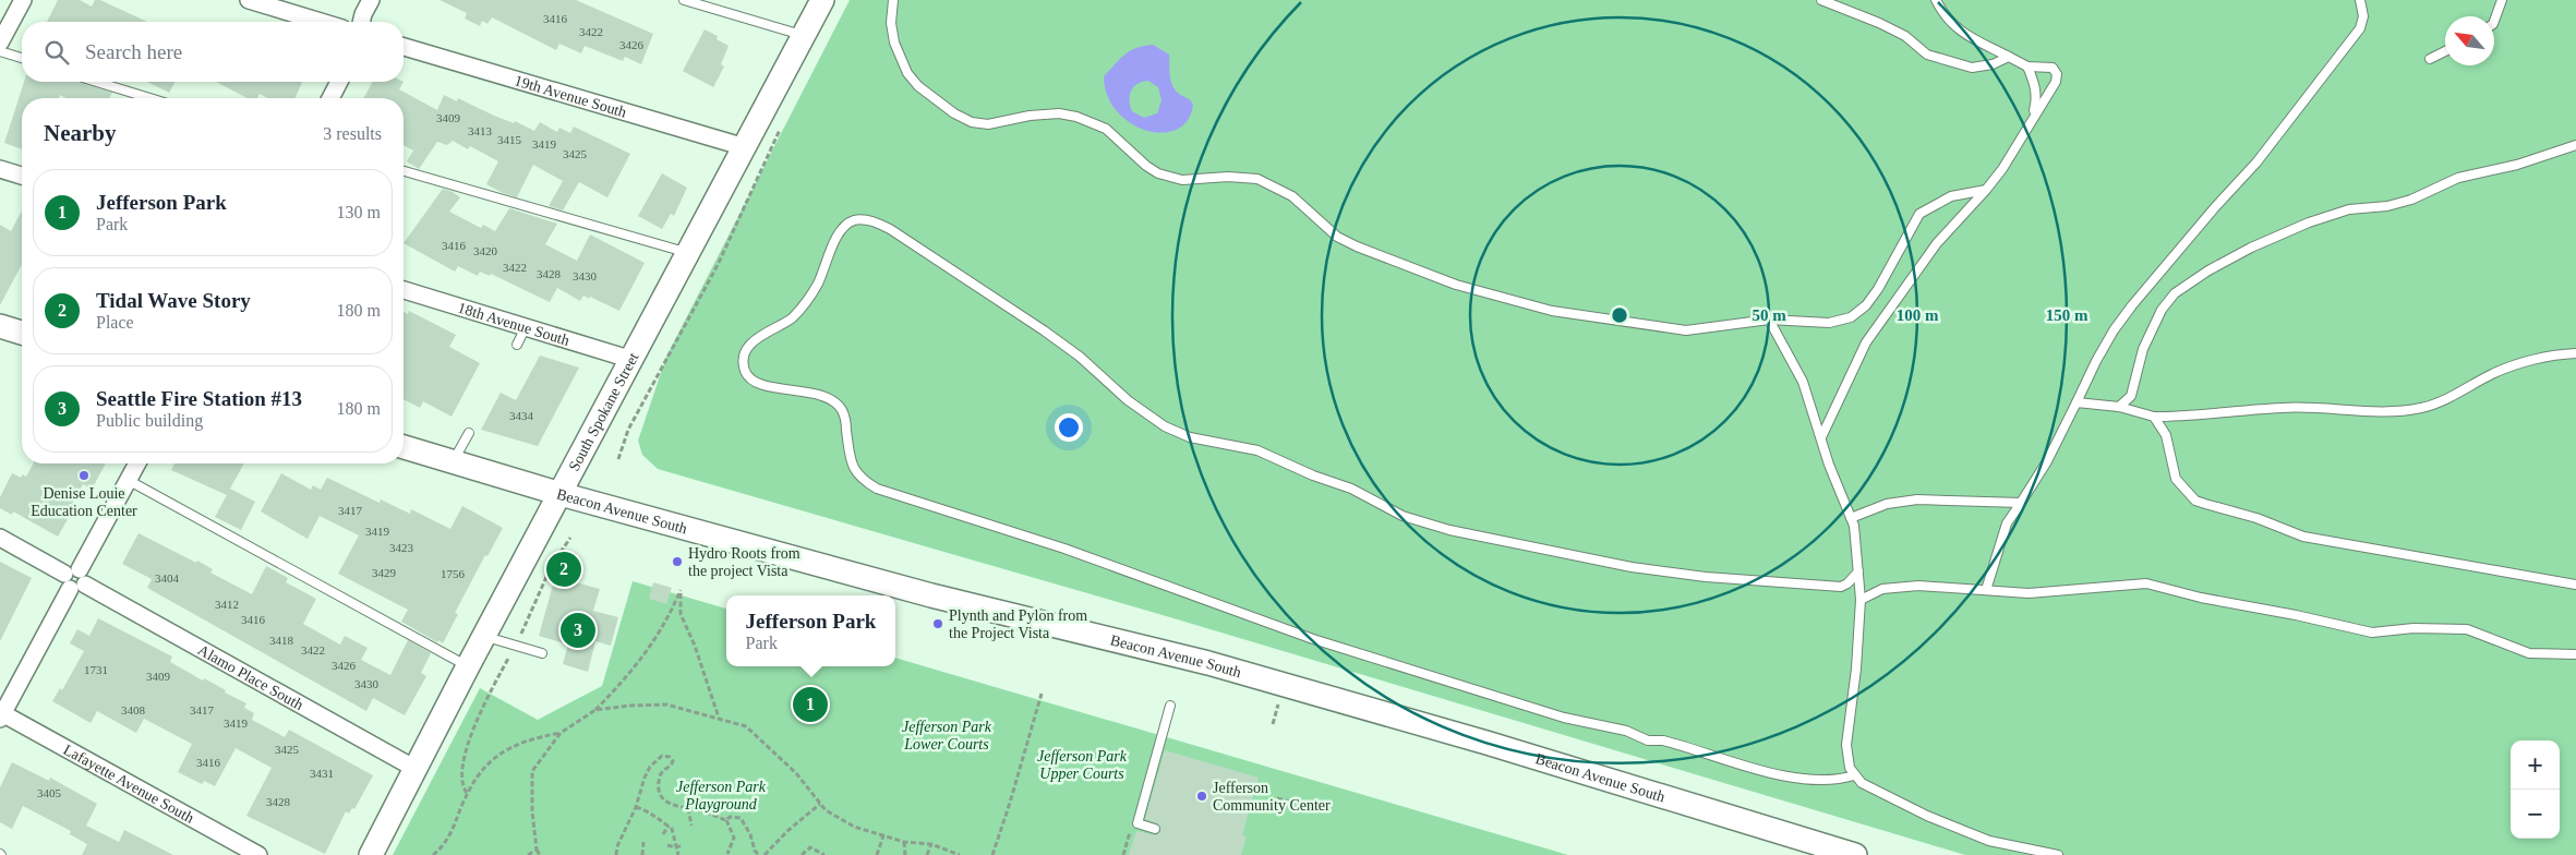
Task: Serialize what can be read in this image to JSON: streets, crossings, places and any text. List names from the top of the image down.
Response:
{
  "streets": {
    "main road": ["South Spokane Street", "Beacon Avenue South"],
    "street": [
      "19th Avenue South",
      "18th Avenue South",
      "Alamo Place South",
      "Lafayette Avenue South"
    ]
  },
  "crossings": [
    ["19th Avenue South", "South Spokane Street"],
    ["18th Avenue South", "South Spokane Street"],
    ["South Spokane Street", "Beacon Avenue South"],
    ["South Spokane Street", "Alamo Place South"]
  ],
  "parks": ["Jefferson Park Lower Courts", "Jefferson Park Upper Courts", "Jefferson Park Playground"],
  "places": [
    "Denise Louie Education Center",
    "Hydro Roots from the project Vista",
    "Plynth and Pylon from the Project Vista",
    "Jefferson Community Center"
  ],
  "house_numbers": [
    "3416",
    "3422",
    "3426",
    "3409",
    "3413",
    "3415",
    "3419",
    "3425",
    "3416",
    "3420",
    "3422",
    "3428",
    "3430",
    "3434",
    "3417",
    "3419",
    "3423",
    "3429",
    "1756",
    "3404",
    "3412",
    "3416",
    "3418",
    "3422",
    "3426",
    "1731",
    "3409",
    "3430",
    "3408",
    "3417",
    "3419",
    "3425",
    "3416",
    "3431",
    "3405",
    "3428"
  ],
  "north": "top left",
  "page": {
    "search": "Search here",
    "heading": ["Nearby", "3 results"],
    "list": [
      {
        "mark": "1",
        "name": "Jefferson Park",
        "note": "Park",
        "value": "130 m"
      },
      {
        "mark": "2",
        "name": "Tidal Wave Story",
        "note": "Place",
        "value": "180 m"
      },
      {
        "mark": "3",
        "name": "Seattle Fire Station #13",
        "note": "Public building",
        "value": "180 m"
      }
    ],
    "pins": ["2", "3", "1"],
    "popup": ["Jefferson Park", "Park"],
    "map_buttons": ["+", "−"]
  },
  "rings": ["50 m", "100 m", "150 m"]
}
